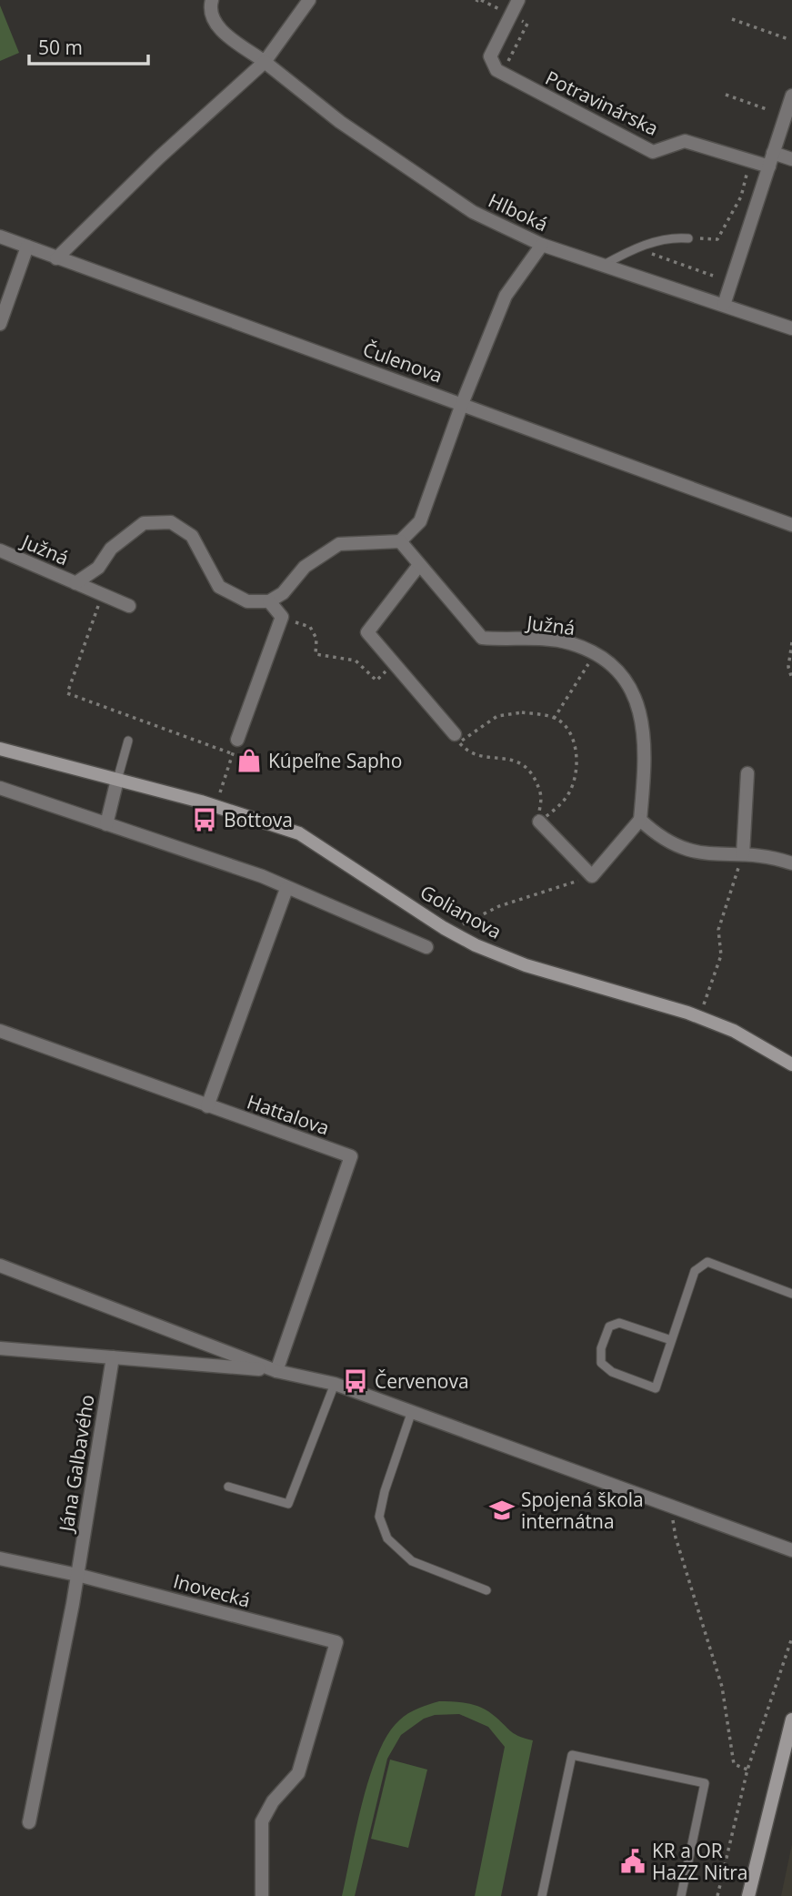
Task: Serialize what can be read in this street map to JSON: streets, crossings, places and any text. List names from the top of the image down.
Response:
{
  "streets": {
    "street": [
      "Potravinárska",
      "Hlboká",
      "Čulenova",
      "Južná",
      "Golianova",
      "Hattalova",
      "Jána Galbavého",
      "Inovecká"
    ]
  },
  "crossings": [
    ["Jána Galbavého", "Inovecká"]
  ],
  "places": {
    "shop": ["Kúpeľne Sapho"],
    "bus stop": ["Bottova", "Červenova"],
    "school or university": ["Spojená škola internátna"],
    "public building": ["KR a OR HaZZ Nitra"]
  },
  "scale_bar": "50 m"
}
